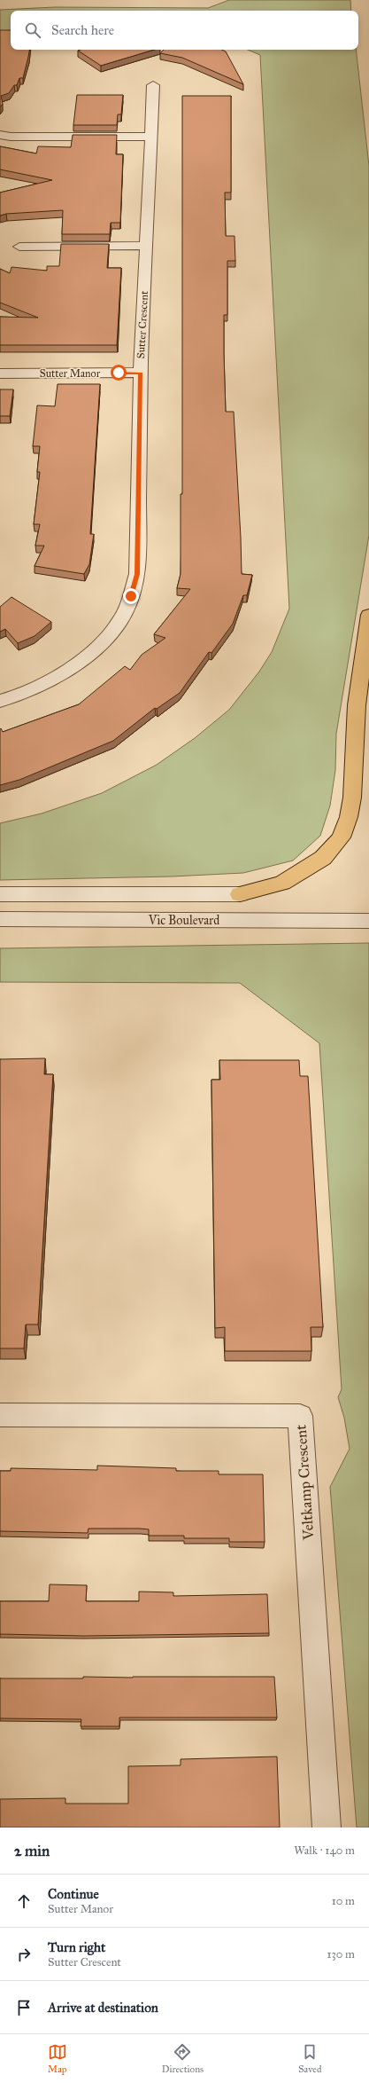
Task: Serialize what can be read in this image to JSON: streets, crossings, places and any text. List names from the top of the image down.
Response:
{
  "streets": {
    "street": [
      "Sutter Crescent",
      "Sutter Manor",
      "Vic Boulevard",
      "Veltkamp Crescent"
    ]
  },
  "crossings": [
    ["Sutter Crescent", "Sutter Manor"]
  ],
  "page": {
    "search": "Search here",
    "heading": ["2 min", "Walk · 140 m"],
    "list": [
      ["Continue", "Sutter Manor", "10 m"],
      ["Turn right", "Sutter Crescent", "130 m"],
      "Arrive at destination"
    ],
    "nav": ["Map", "Directions", "Saved"]
  }
}
